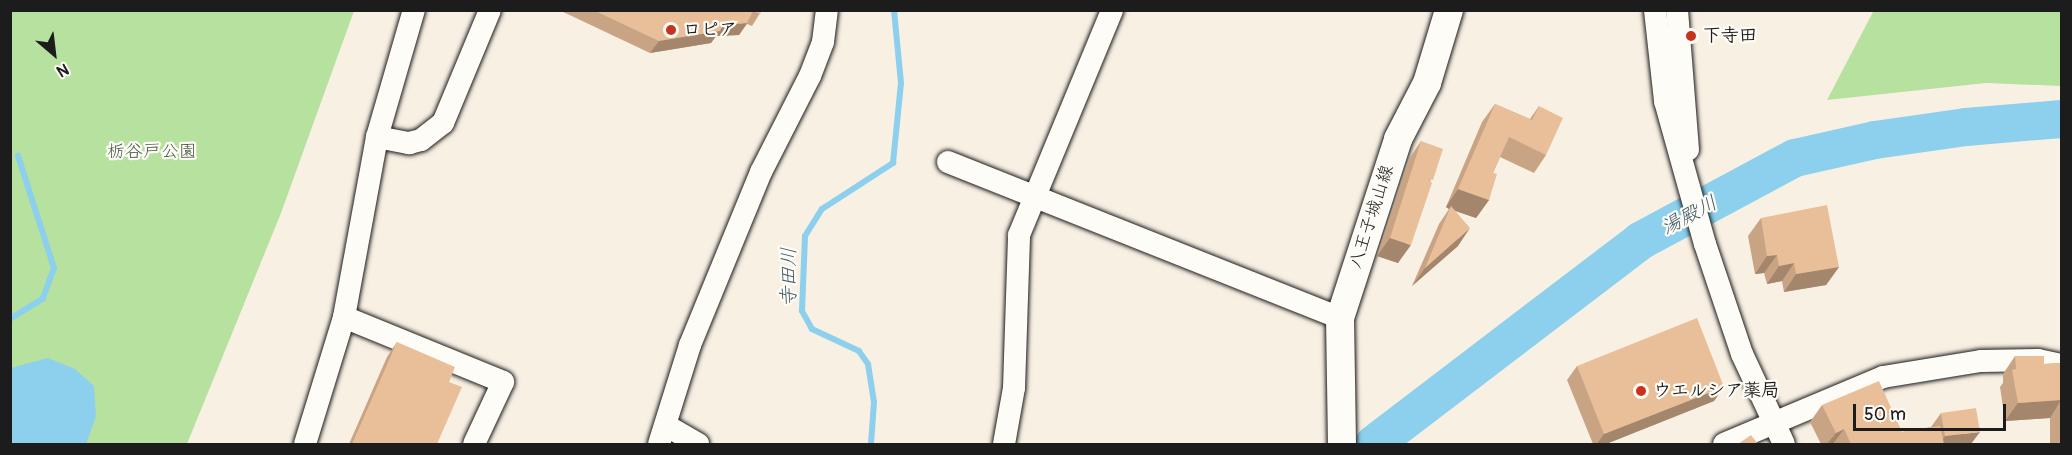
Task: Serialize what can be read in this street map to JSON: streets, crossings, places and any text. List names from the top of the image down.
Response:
{
  "streets": {
    "main road": ["八王子城山線"]
  },
  "water": ["湯殿川", "寺田川"],
  "parks": ["栃谷戸公園"],
  "places": ["ロピア", "下寺田", "ウエルシア薬局"],
  "scale_bar": "50 m",
  "north": "bottom right"
}
